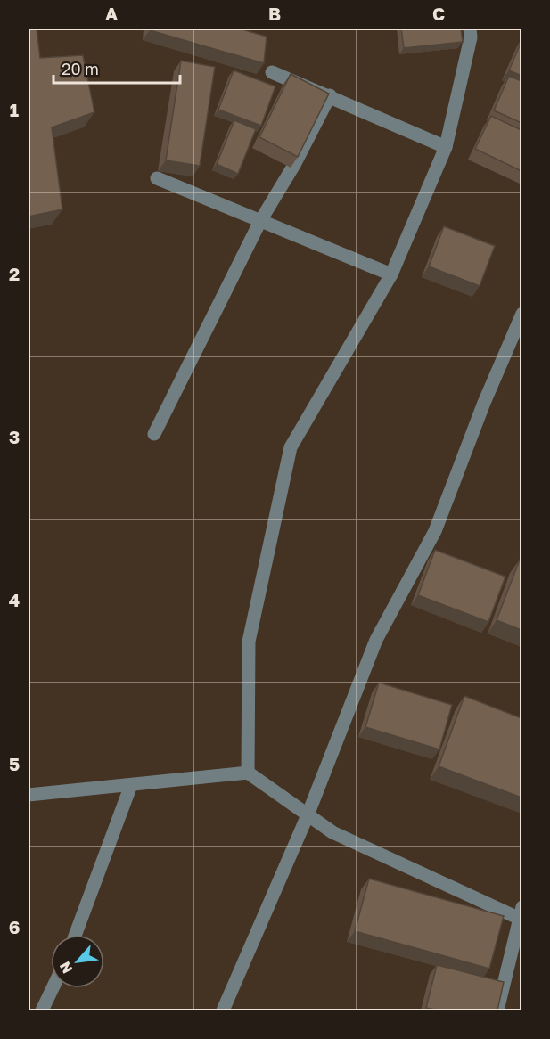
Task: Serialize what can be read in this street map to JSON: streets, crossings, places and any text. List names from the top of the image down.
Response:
{
  "scale_bar": "20 m",
  "north": "bottom left",
  "grid": {
    "columns": ["A", "B", "C"],
    "rows": [
      "1",
      "2",
      "3",
      "4",
      "5",
      "6"
    ]
  }
}
